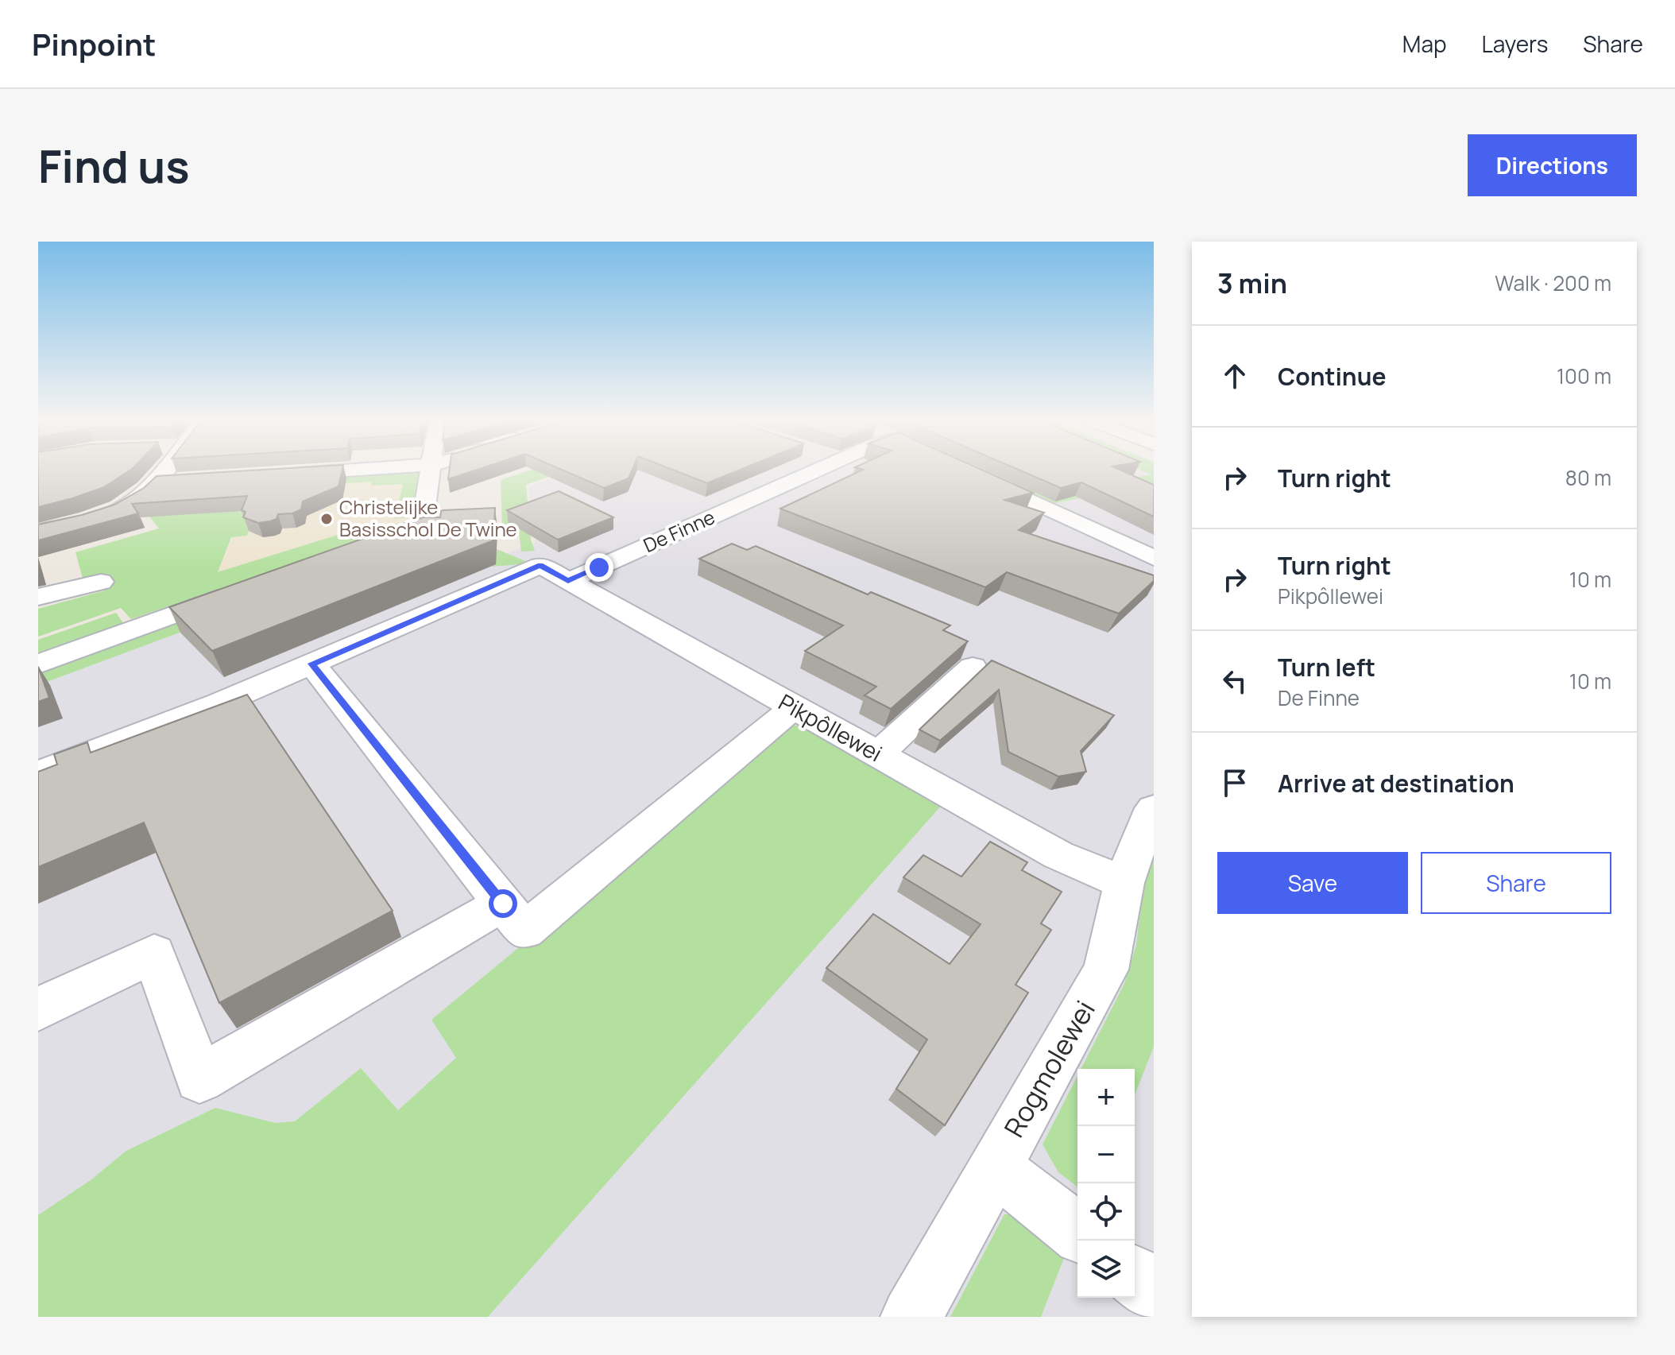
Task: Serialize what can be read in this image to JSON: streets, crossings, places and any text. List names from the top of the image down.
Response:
{
  "streets": {
    "street": ["De Finne", "Pikpôllewei", "Rogmolewei"]
  },
  "crossings": [
    ["De Finne", "Pikpôllewei"],
    ["Pikpôllewei", "Rogmolewei"]
  ],
  "places": ["Christelijke Basisschol De Twine"],
  "page": {
    "header": "Pinpoint",
    "nav": ["Map", "Layers", "Share"],
    "buttons": [
      "Directions",
      ["Save", "Share"]
    ],
    "title": "Find us",
    "heading": ["3 min", "Walk · 200 m"],
    "list": [
      ["Continue", "100 m"],
      ["Turn right", "80 m"],
      ["Turn right", "Pikpôllewei", "10 m"],
      ["Turn left", "De Finne", "10 m"],
      "Arrive at destination"
    ],
    "map_buttons": ["+", "−"]
  }
}
